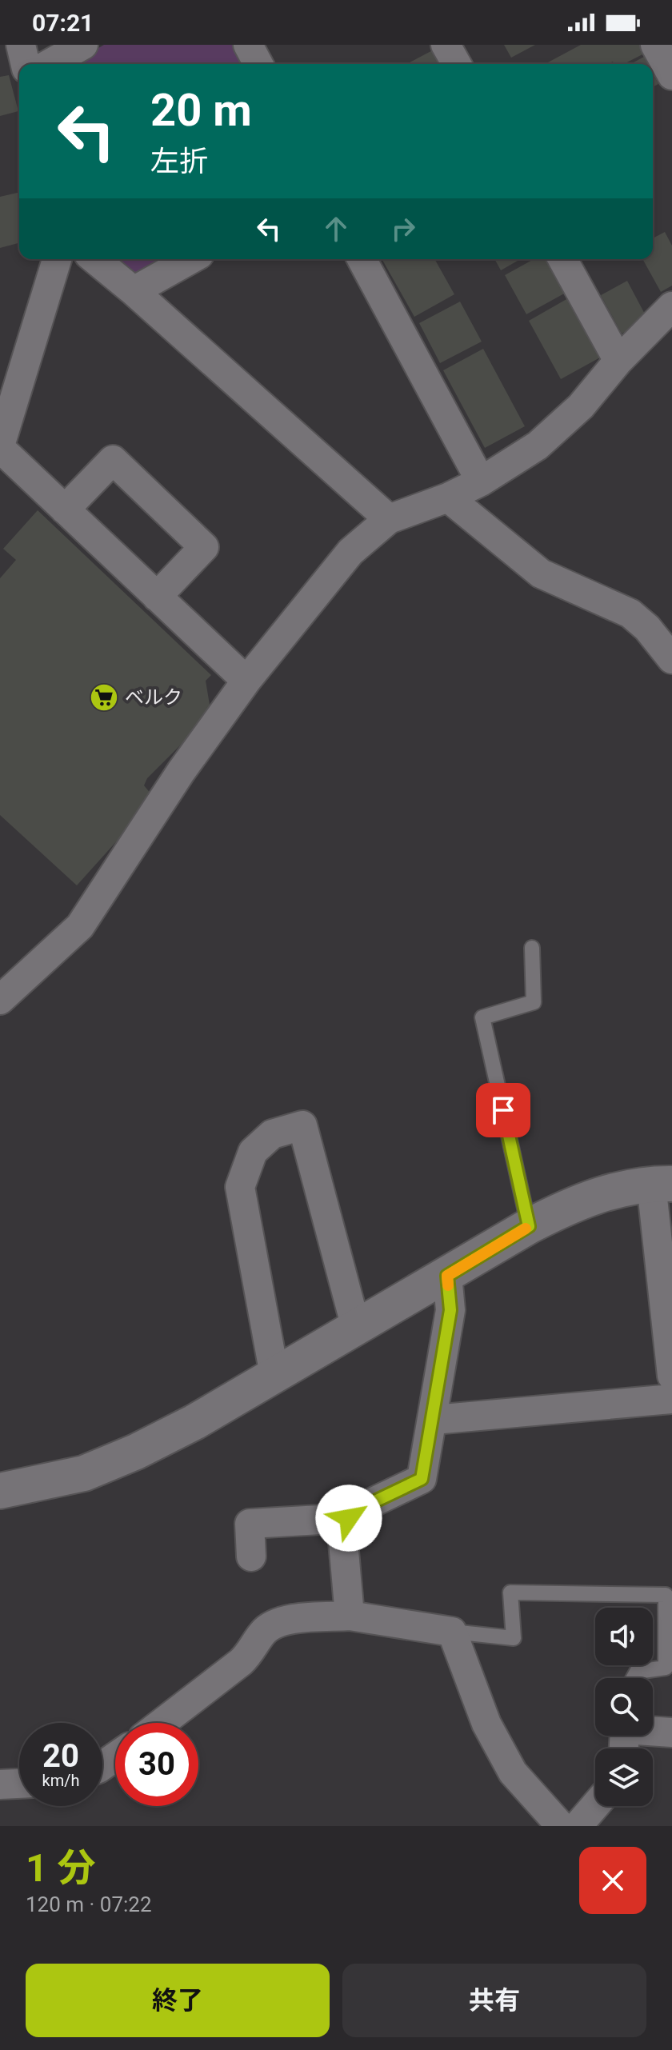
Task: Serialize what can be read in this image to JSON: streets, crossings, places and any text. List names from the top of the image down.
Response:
{
  "places": {
    "supermarket": ["ベルク"]
  },
  "page": {
    "status": "07:21",
    "turn": ["20 m", "左折"],
    "speed": "20 km/h",
    "limit": "30",
    "heading": ["1 分", "120 m · 07:22"],
    "buttons": ["終了", "共有"]
  }
}
